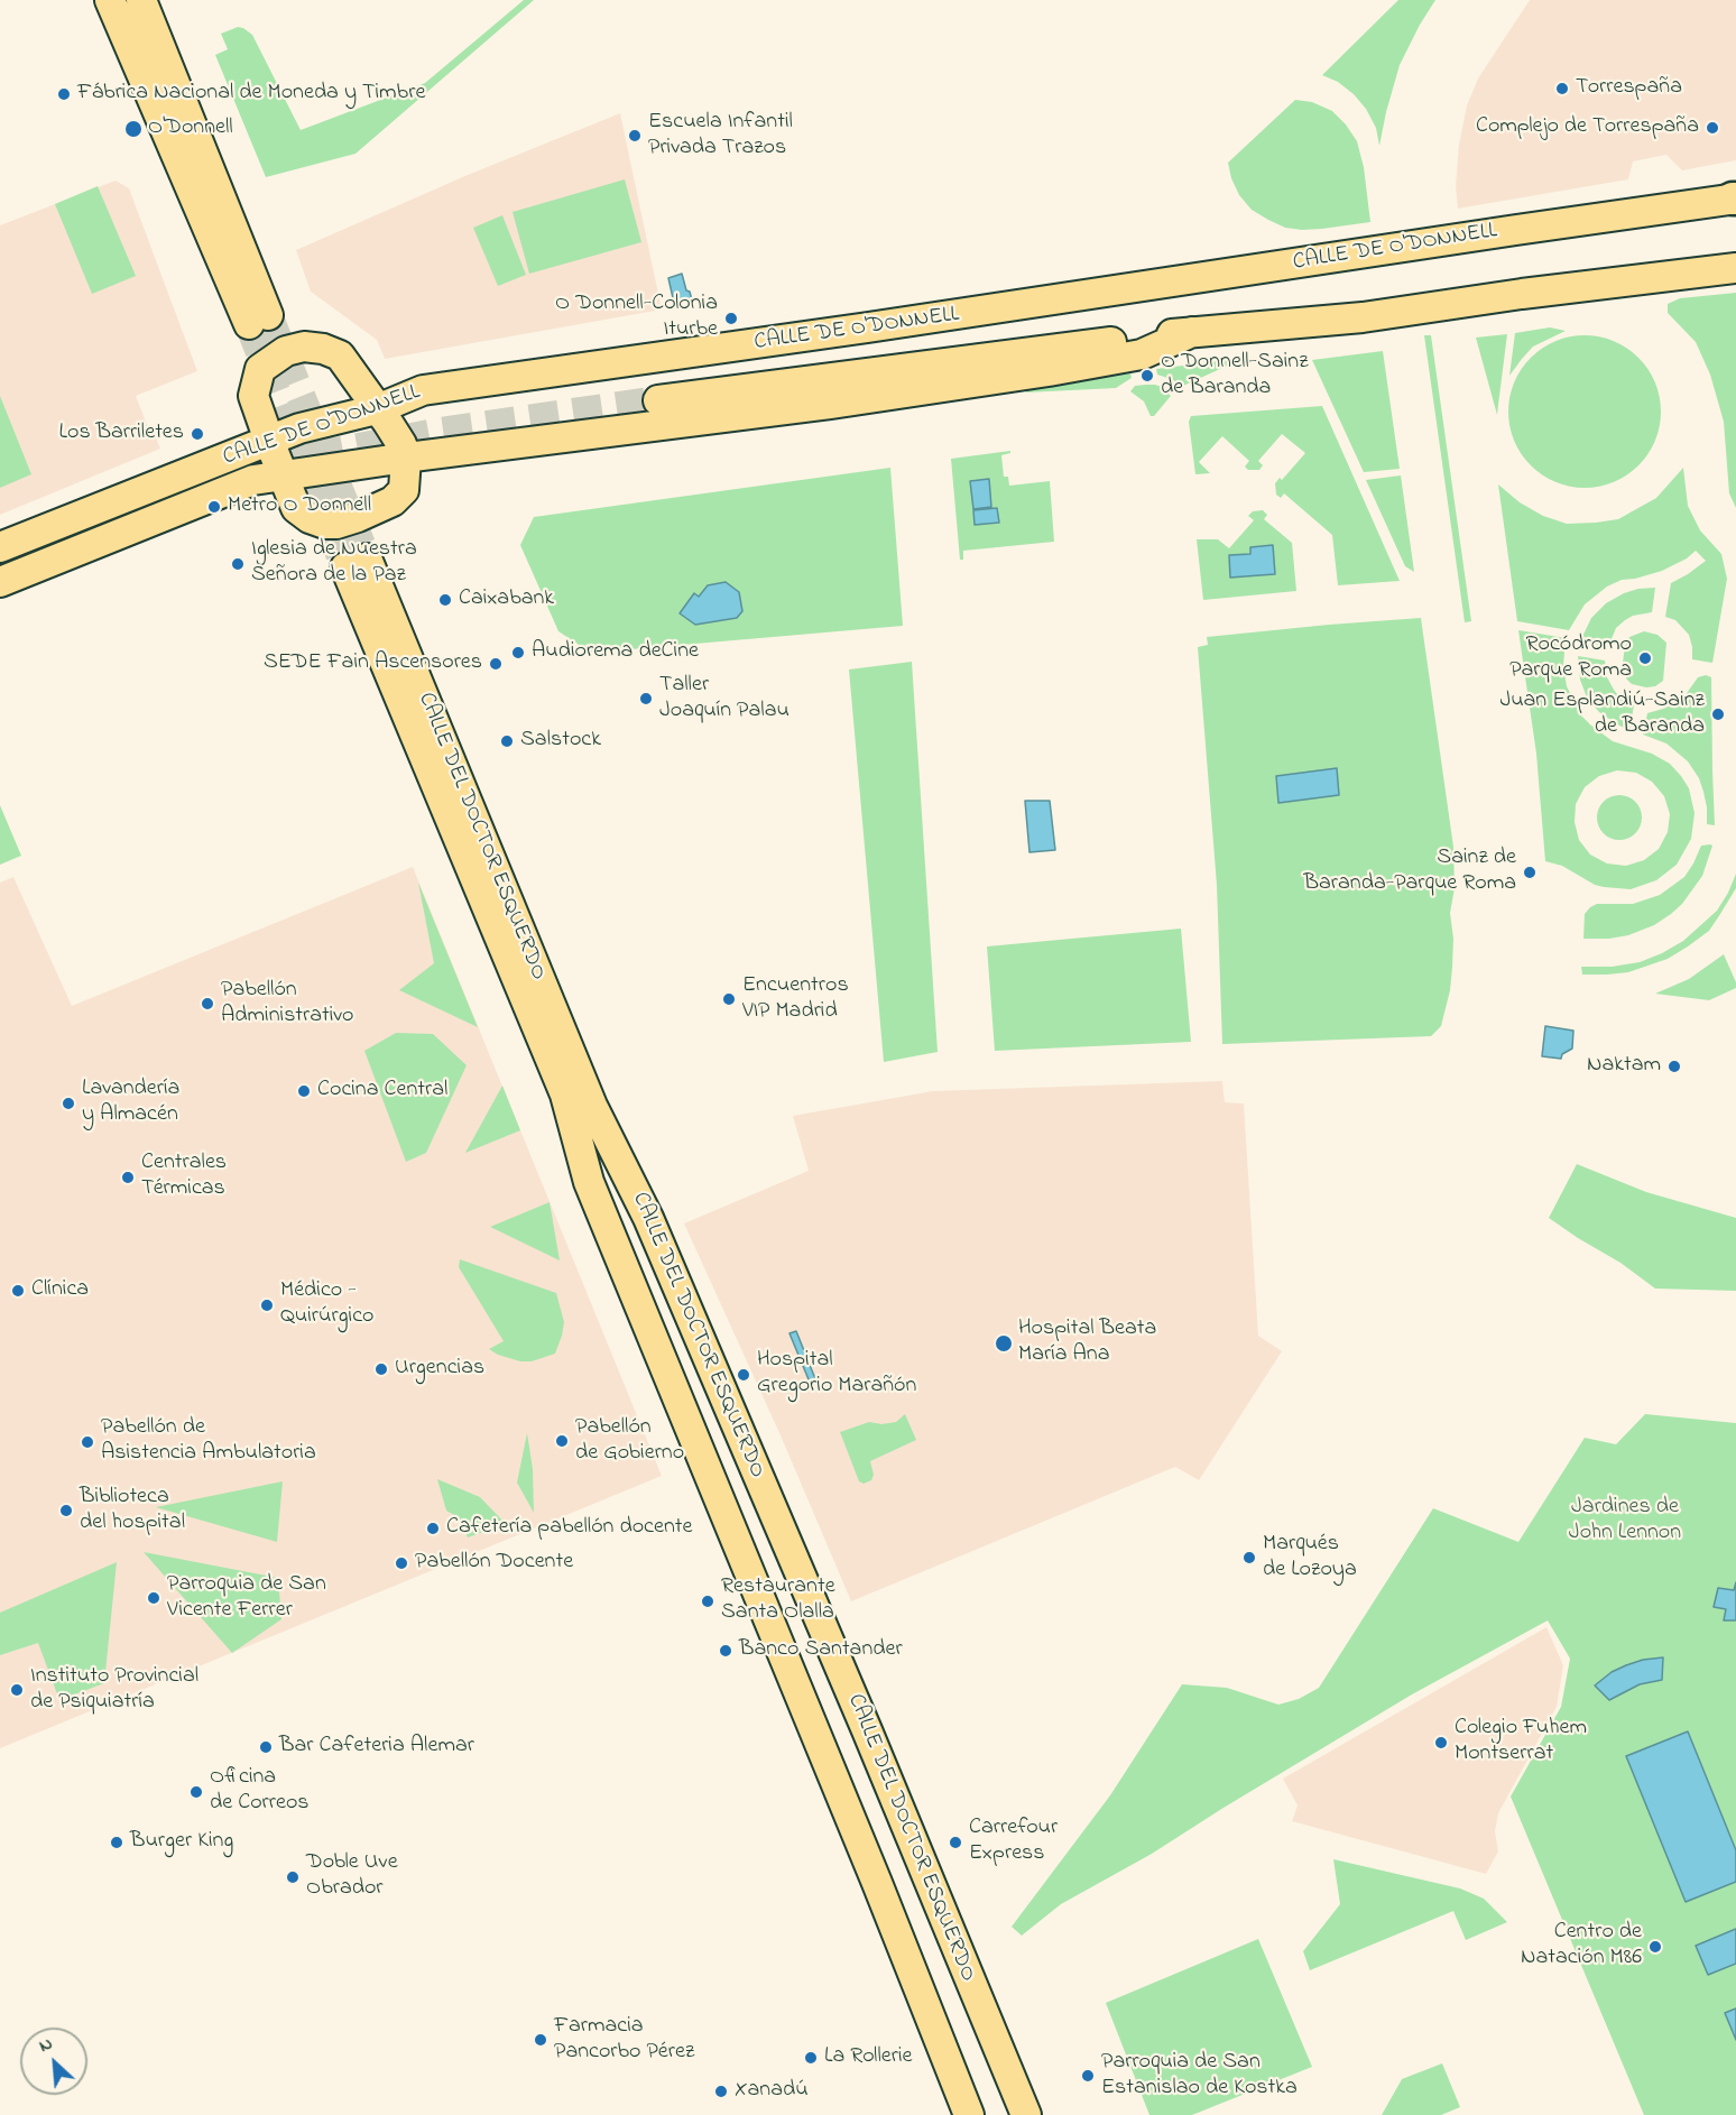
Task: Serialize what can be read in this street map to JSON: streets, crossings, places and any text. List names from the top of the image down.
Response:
{
  "streets": {
    "main road": ["CALLE DE O'DONNELL", "CALLE DEL DOCTOR ESQUERDO"]
  },
  "parks": ["Jardines de John Lennon"],
  "places": [
    "Torrespaña",
    "Fábrica Nacional de Moneda y Timbre",
    "Complejo de Torrespaña",
    "O'Donnell",
    "Escuela Infantil Privada Trazos",
    "O Donnell-Colonia Iturbe",
    "O Donnell-Sainz de Baranda",
    "Los Barriletes",
    "Metro O Donnell",
    "Iglesia de Nuestra Señora de la Paz",
    "Caixabank",
    "Audiorema deCine",
    "Rocódromo Parque Roma",
    "SEDE Fain Ascensores",
    "Taller Joaquín Palau",
    "Juan Esplandiú-Sainz de Baranda",
    "Salstock",
    "Sainz de Baranda-Parque Roma",
    "Encuentros VIP Madrid",
    "Pabellón Administrativo",
    "Naktam",
    "Cocina Central",
    "Lavandería y Almacén",
    "Centrales Térmicas",
    "Clínica",
    "Médico - Quirúrgico",
    "Hospital Beata María Ana",
    "Urgencias",
    "Hospital Gregorio Marañón",
    "Pabellón de Gobierno",
    "Pabellón de Asistencia Ambulatoria",
    "Biblioteca del hospital",
    "Cafetería pabellón docente",
    "Marqués de Lozoya",
    "Pabellón Docente",
    "Parroquia de San Vicente Ferrer",
    "Restaurante Santa Olalla",
    "Banco Santander",
    "Instituto Provincial de Psiquiatría",
    "Colegio Fuhem Montserrat",
    "Bar Cafeteria Alemar",
    "Oficina de Correos",
    "Burger King",
    "Carrefour Express",
    "Doble Uve Obrador",
    "Centro de Natación M86",
    "Farmacia Pancorbo Pérez",
    "La Rollerie",
    "Parroquia de San Estanislao de Kostka",
    "Xanadú"
  ],
  "north": "top left"
}
